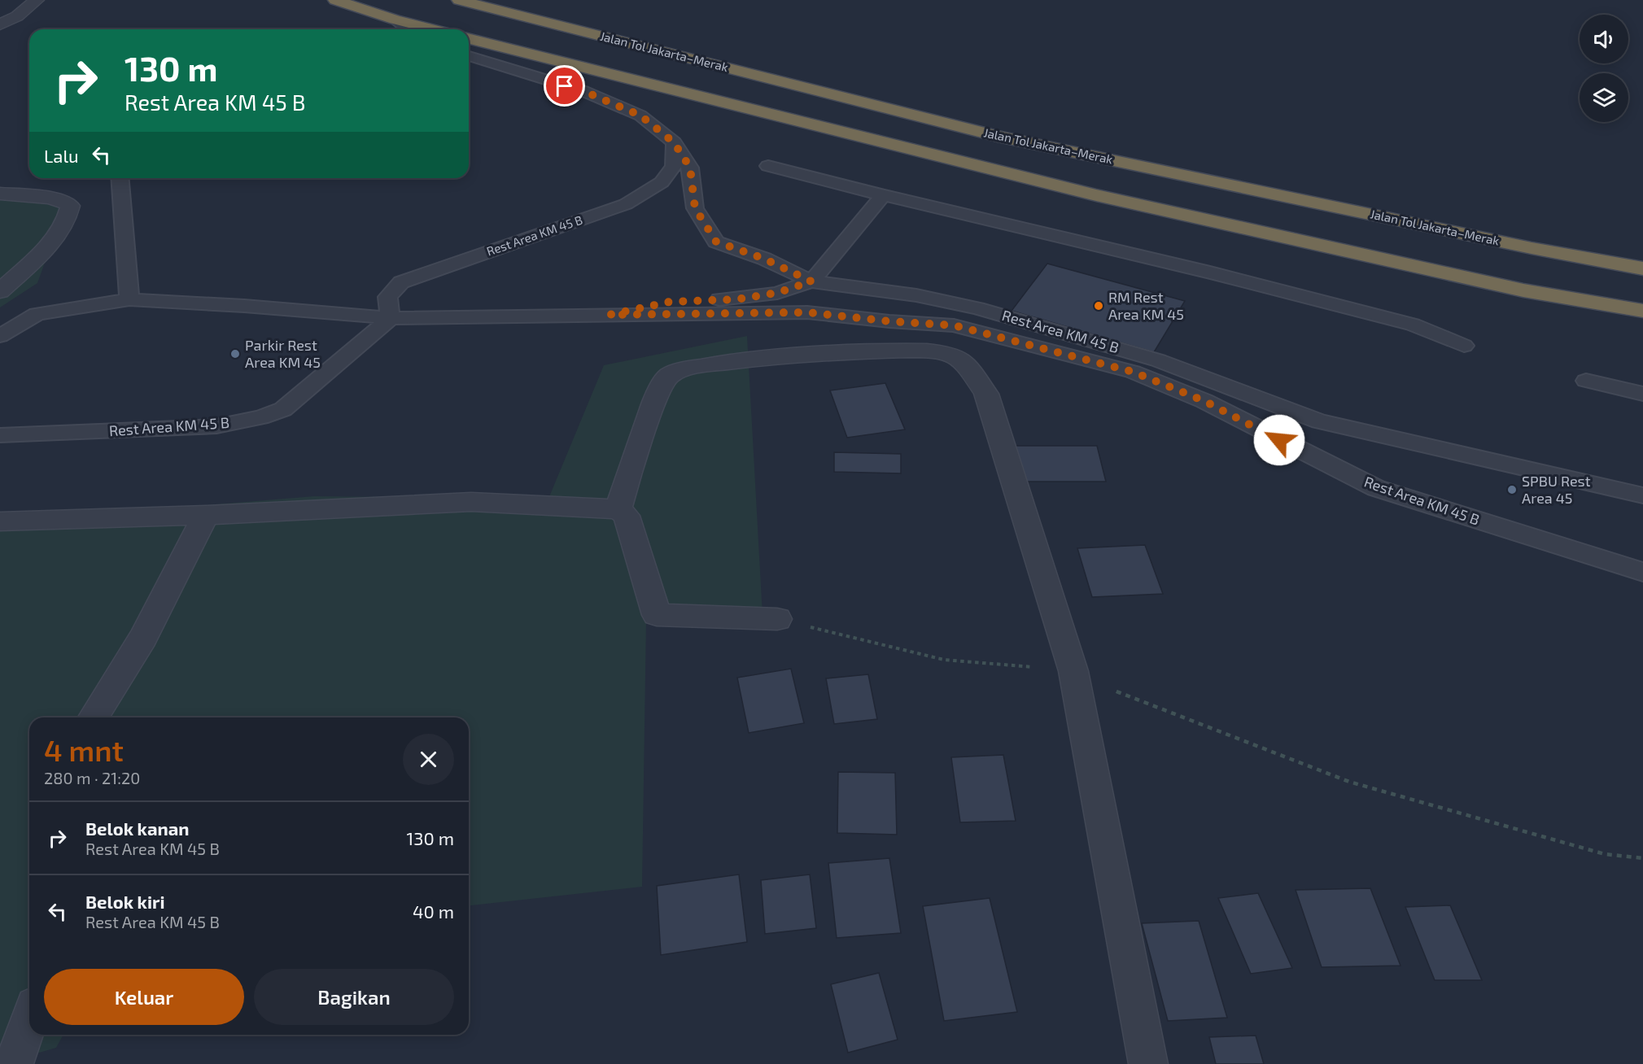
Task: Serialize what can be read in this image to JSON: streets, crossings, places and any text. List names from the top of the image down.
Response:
{
  "streets": {
    "highway": ["Jalan Tol Jakarta–Merak"],
    "lane": ["Rest Area KM 45 B"]
  },
  "places": ["RM Rest Area KM 45", "Parkir Rest Area KM 45", "SPBU Rest Area 45"],
  "page": {
    "turn": ["130 m", "Rest Area KM 45 B"],
    "then": "Lalu",
    "heading": ["4 mnt", "280 m · 21:20"],
    "list": [
      {
        "name": "Belok kanan",
        "note": "Rest Area KM 45 B",
        "value": "130 m"
      },
      {
        "name": "Belok kiri",
        "note": "Rest Area KM 45 B",
        "value": "40 m"
      }
    ],
    "buttons": ["Keluar", "Bagikan"]
  }
}
